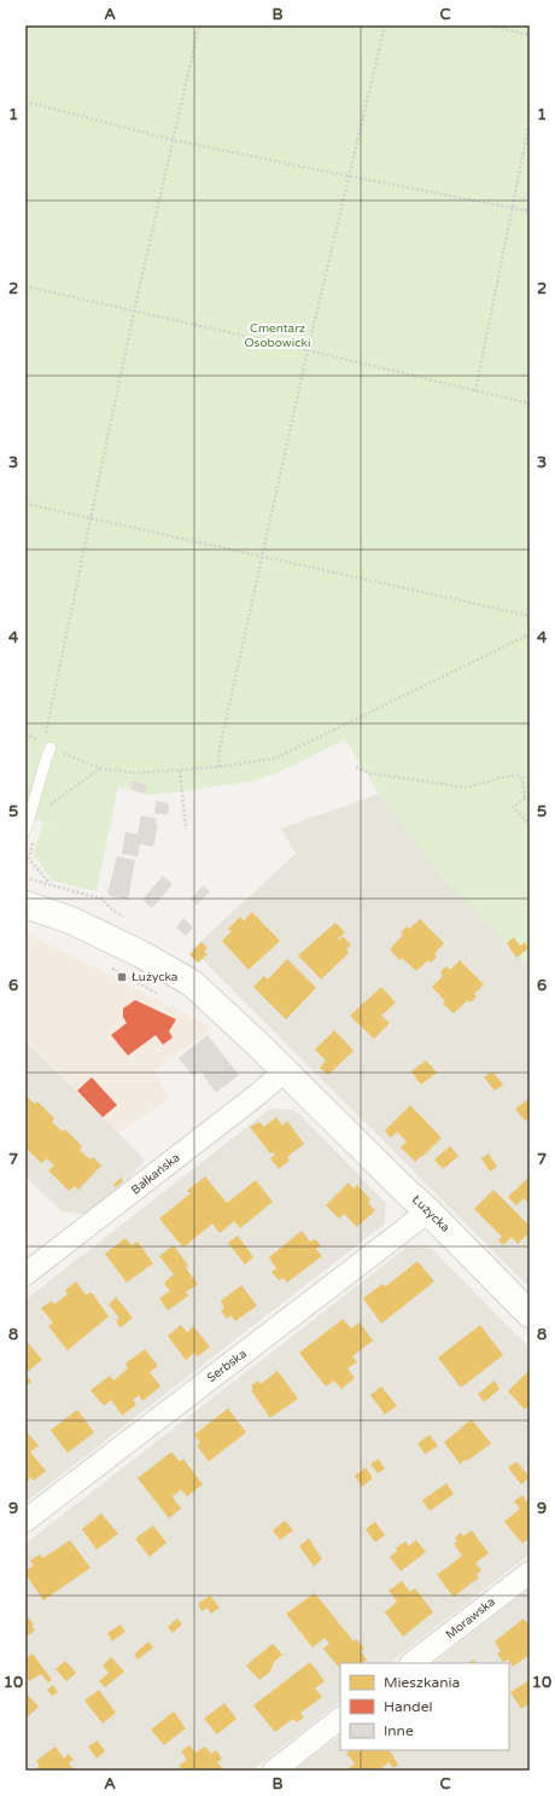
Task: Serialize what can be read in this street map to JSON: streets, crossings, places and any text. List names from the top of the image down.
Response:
{
  "streets": {
    "street": [
      "Bałkańska",
      "Łużycka",
      "Serbska",
      "Morawska"
    ]
  },
  "crossings": [
    ["Bałkańska", "Łużycka"],
    ["Łużycka", "Serbska"]
  ],
  "parks": ["Cmentarz Osobowicki"],
  "places": {
    "transit": ["Łużycka"]
  },
  "legend": ["Mieszkania", "Handel", "Inne"],
  "grid": {
    "columns": ["A", "B", "C"],
    "rows": [
      "1",
      "2",
      "3",
      "4",
      "5",
      "6",
      "7",
      "8",
      "9",
      "10"
    ]
  }
}
